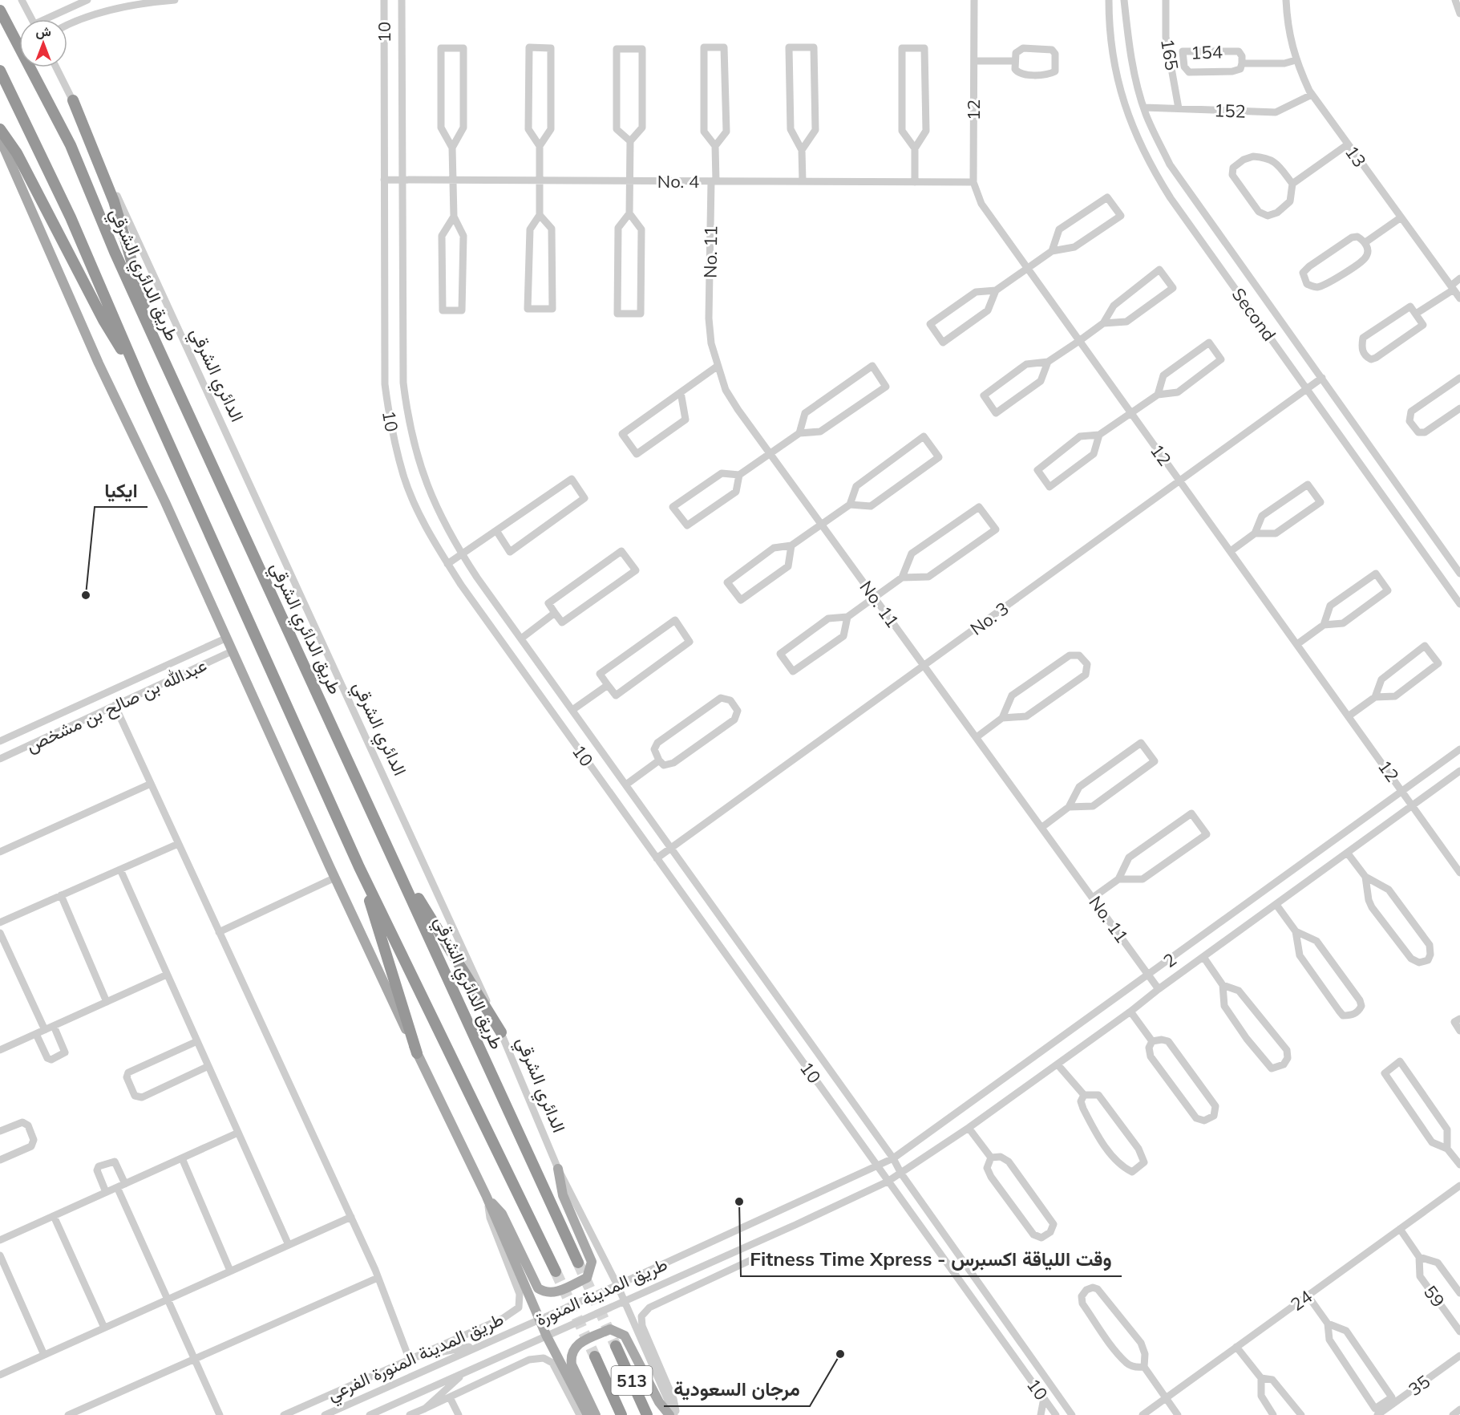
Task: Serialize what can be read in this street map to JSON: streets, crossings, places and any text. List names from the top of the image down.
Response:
{
  "streets": {
    "highway": ["طريق الدائري الشرقي", "513"],
    "street": [
      "10",
      "154",
      "165",
      "12",
      "152",
      "13",
      "No. 4",
      "No. 11",
      "Second",
      "الدائري الشرقي",
      "No. 3",
      "عبدالله بن صالح بن مشخص",
      "2",
      "طريق المدينة المنورة",
      "59",
      "24",
      "طريق المدينة المنورة الفرعي",
      "35"
    ]
  },
  "crossings": [
    ["10", "No. 4"],
    ["10", "No. 3"],
    ["10", "2"],
    ["10", "طريق المدينة المنورة"],
    ["154", "13"],
    ["165", "152"],
    ["12", "No. 4"],
    ["12", "No. 3"],
    ["12", "2"],
    ["152", "13"],
    ["152", "Second"],
    ["No. 4", "No. 11"],
    ["No. 11", "No. 3"],
    ["No. 11", "2"],
    ["Second", "No. 3"],
    ["الدائري الشرقي", "طريق المدينة المنورة"],
    ["2", "طريق المدينة المنورة"],
    ["طريق المدينة المنورة", "طريق المدينة المنورة الفرعي"],
    ["59", "24"]
  ],
  "places": ["ايكيا", "Fitness Time Xpress - وقت اللياقة اكسبرس", "مرجان السعودية"],
  "north": "top"
}
